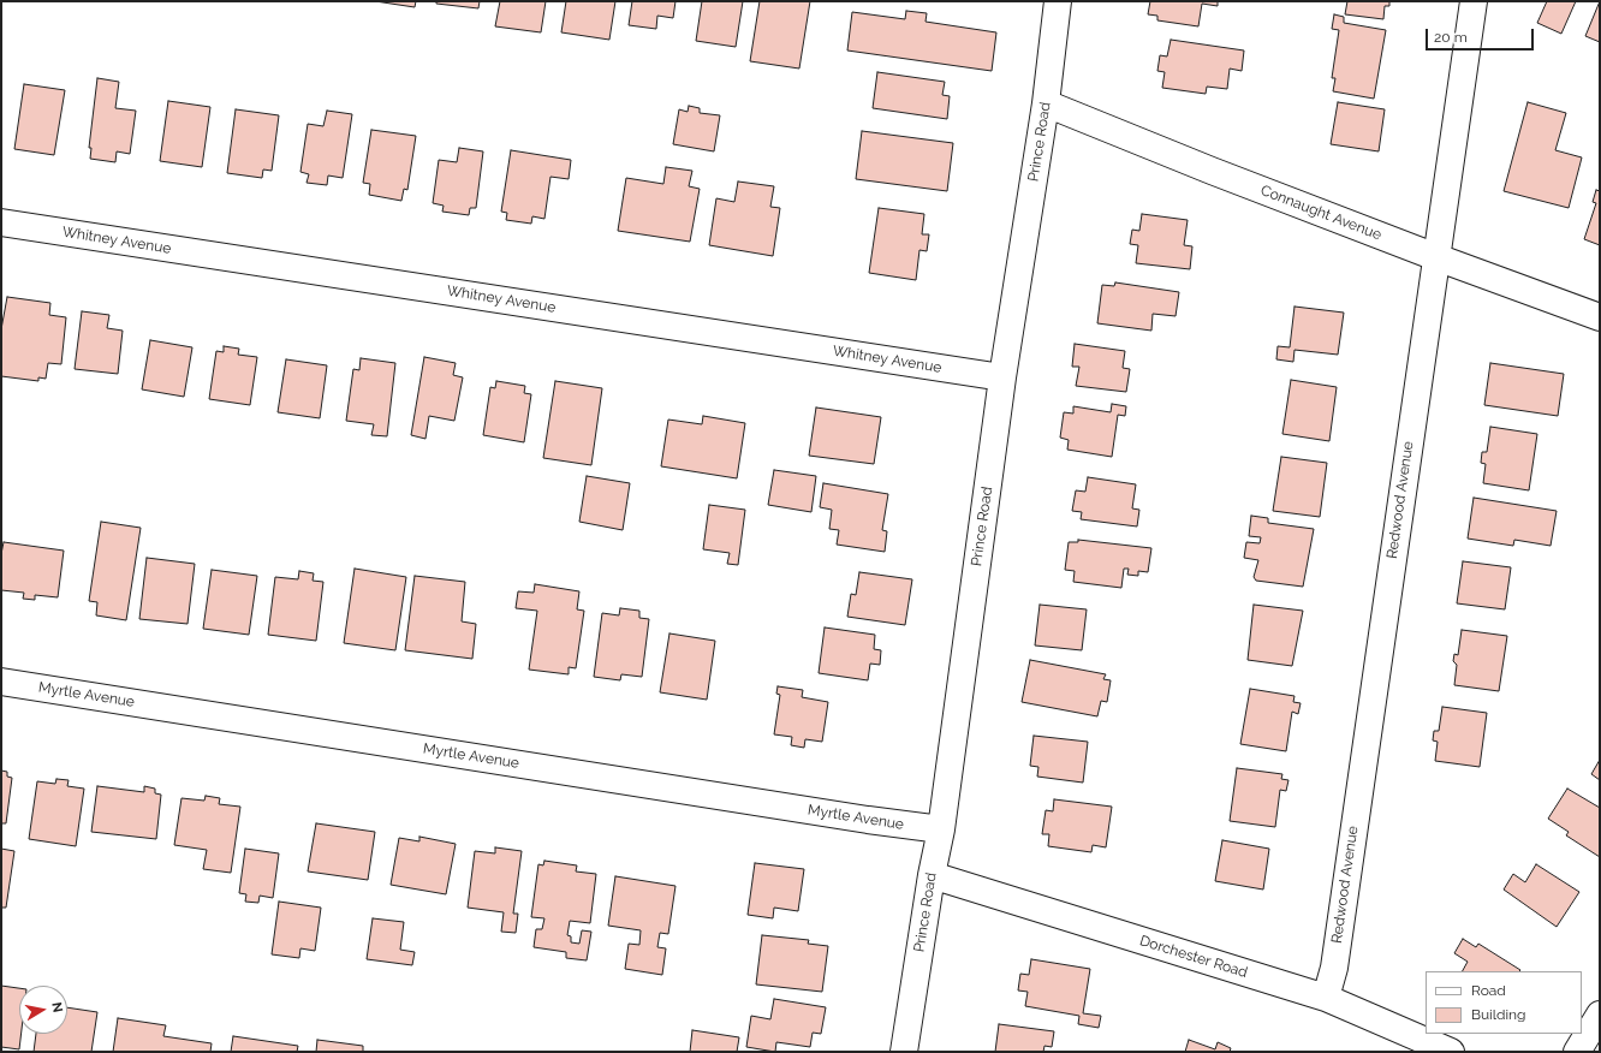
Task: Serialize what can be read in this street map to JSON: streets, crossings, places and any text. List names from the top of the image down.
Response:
{
  "streets": {
    "street": [
      "Prince Road",
      "Connaught Avenue",
      "Whitney Avenue",
      "Redwood Avenue",
      "Myrtle Avenue",
      "Dorchester Road"
    ]
  },
  "crossings": [
    ["Prince Road", "Connaught Avenue"],
    ["Prince Road", "Whitney Avenue"],
    ["Prince Road", "Myrtle Avenue"],
    ["Prince Road", "Dorchester Road"],
    ["Connaught Avenue", "Redwood Avenue"],
    ["Redwood Avenue", "Dorchester Road"]
  ],
  "legend": ["Road", "Building"],
  "scale_bar": "20 m",
  "north": "right"
}
